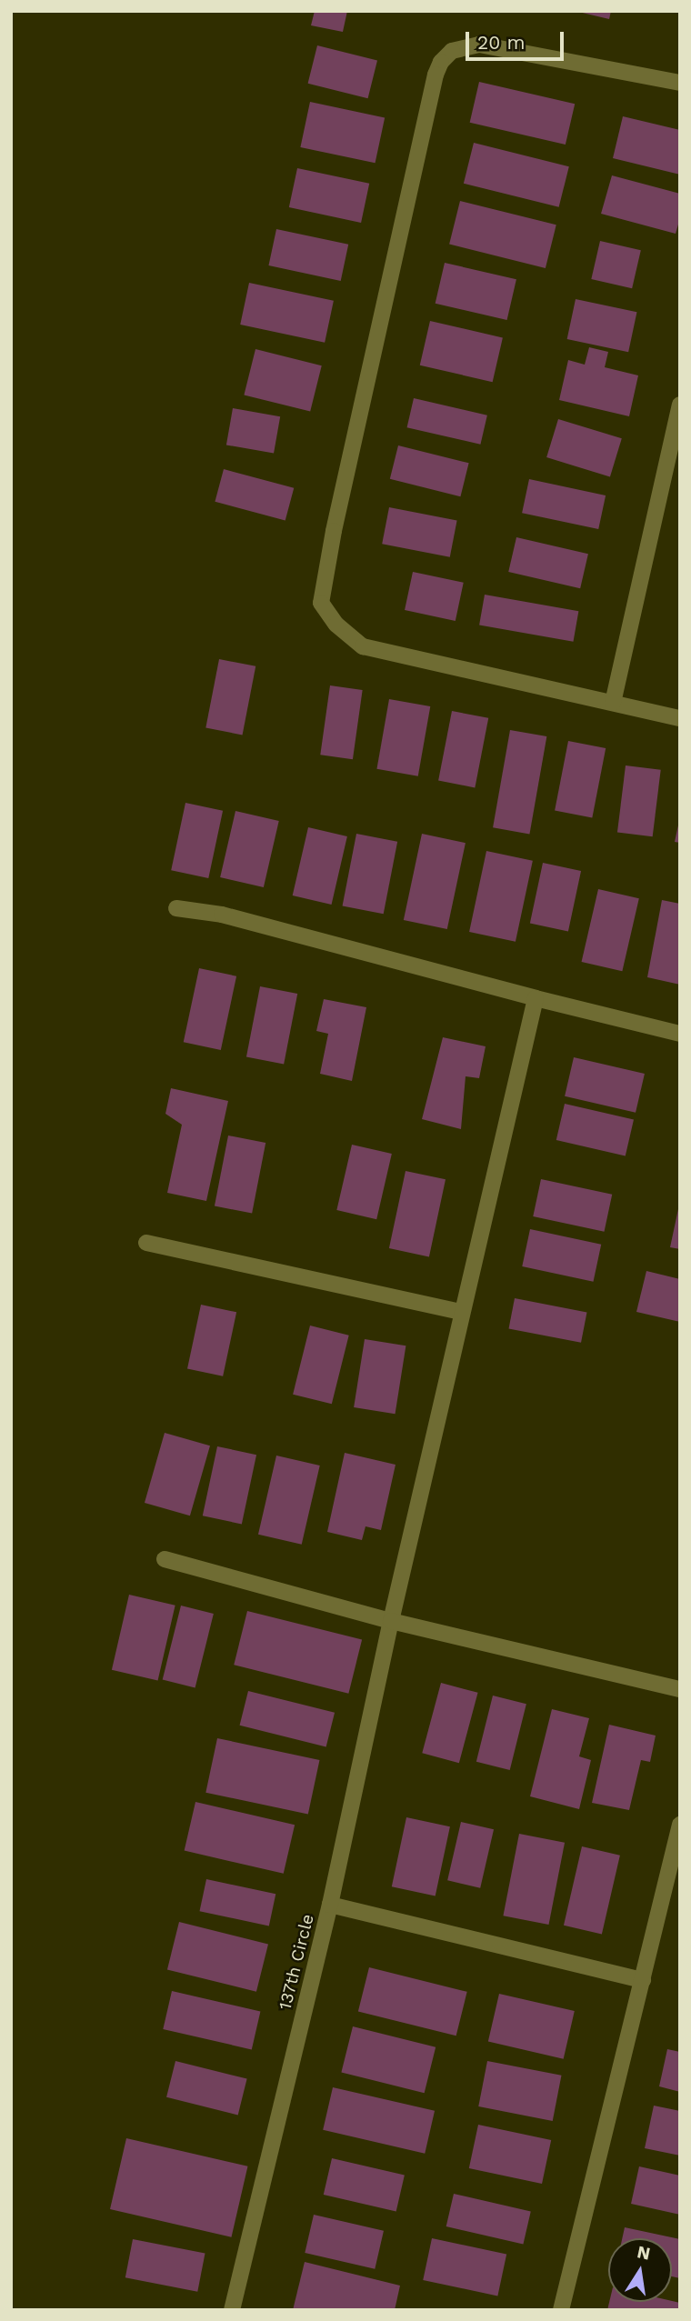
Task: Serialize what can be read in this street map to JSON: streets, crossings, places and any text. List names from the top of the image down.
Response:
{
  "streets": {
    "street": ["137th Circle"]
  },
  "scale_bar": "20 m",
  "north": "top"
}
